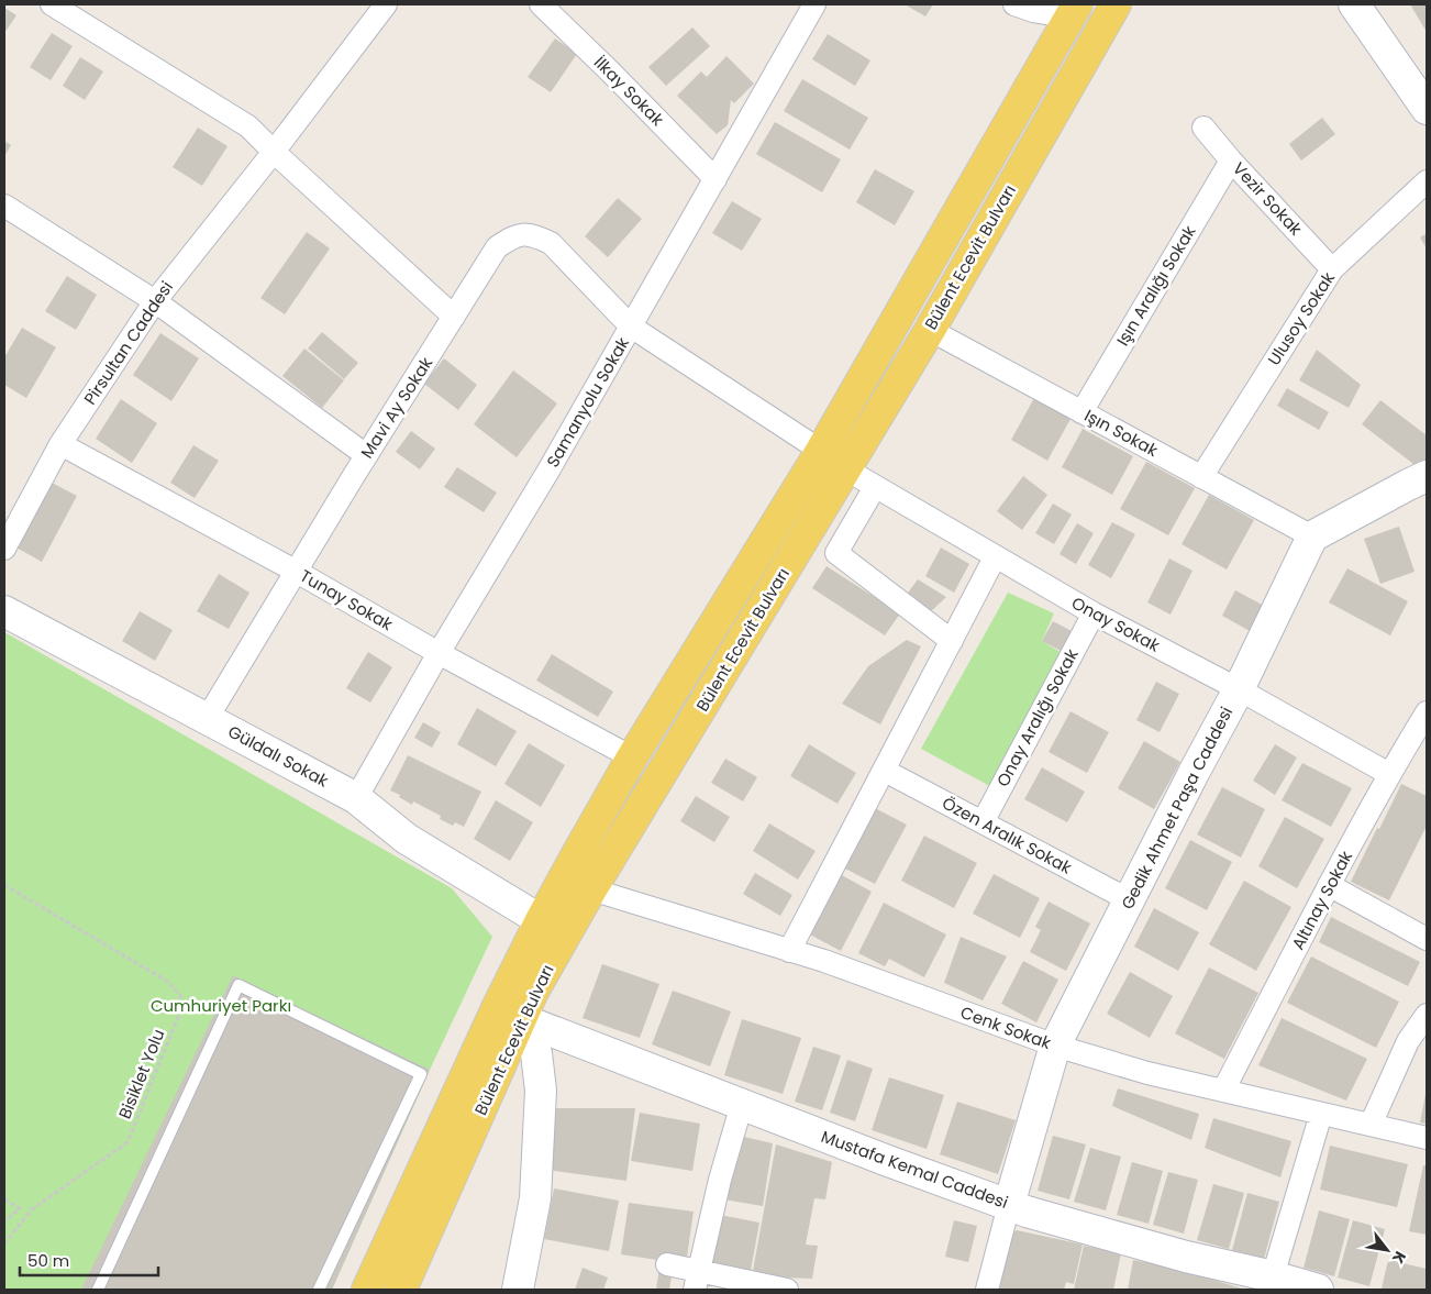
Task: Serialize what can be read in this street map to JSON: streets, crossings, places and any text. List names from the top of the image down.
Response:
{
  "streets": {
    "main road": ["Bülent Ecevit Bulvarı"],
    "street": [
      "İlkay Sokak",
      "Vezir Sokak",
      "Işın Aralığı Sokak",
      "Ulusoy Sokak",
      "Pirsultan Caddesi",
      "Samanyolu Sokak",
      "Mavi Ay Sokak",
      "Işın Sokak",
      "Tunay Sokak",
      "Onay Sokak",
      "Onay Aralığı Sokak",
      "Güldalı Sokak",
      "Gedik Ahmet Paşa Caddesi",
      "Özen Aralık Sokak",
      "Altınay Sokak",
      "Cenk Sokak",
      "Mustafa Kemal Caddesi"
    ],
    "path": ["Bisiklet Yolu"]
  },
  "crossings": [
    ["İlkay Sokak", "Samanyolu Sokak"],
    ["Vezir Sokak", "Işın Aralığı Sokak"],
    ["Vezir Sokak", "Ulusoy Sokak"],
    ["Bülent Ecevit Bulvarı", "Mavi Ay Sokak"],
    ["Bülent Ecevit Bulvarı", "Işın Sokak"],
    ["Bülent Ecevit Bulvarı", "Tunay Sokak"],
    ["Bülent Ecevit Bulvarı", "Onay Sokak"],
    ["Bülent Ecevit Bulvarı", "Güldalı Sokak"],
    ["Bülent Ecevit Bulvarı", "Cenk Sokak"],
    ["Bülent Ecevit Bulvarı", "Mustafa Kemal Caddesi"],
    ["Işın Aralığı Sokak", "Işın Sokak"],
    ["Ulusoy Sokak", "Işın Sokak"],
    ["Pirsultan Caddesi", "Tunay Sokak"],
    ["Samanyolu Sokak", "Mavi Ay Sokak"],
    ["Samanyolu Sokak", "Tunay Sokak"],
    ["Samanyolu Sokak", "Güldalı Sokak"],
    ["Mavi Ay Sokak", "Tunay Sokak"],
    ["Mavi Ay Sokak", "Güldalı Sokak"],
    ["Işın Sokak", "Gedik Ahmet Paşa Caddesi"],
    ["Onay Sokak", "Onay Aralığı Sokak"],
    ["Onay Sokak", "Gedik Ahmet Paşa Caddesi"],
    ["Onay Sokak", "Altınay Sokak"],
    ["Onay Aralığı Sokak", "Özen Aralık Sokak"],
    ["Gedik Ahmet Paşa Caddesi", "Özen Aralık Sokak"],
    ["Gedik Ahmet Paşa Caddesi", "Cenk Sokak"],
    ["Gedik Ahmet Paşa Caddesi", "Mustafa Kemal Caddesi"],
    ["Altınay Sokak", "Cenk Sokak"]
  ],
  "parks": ["Cumhuriyet Parkı"],
  "scale_bar": "50 m",
  "north": "bottom right"
}
